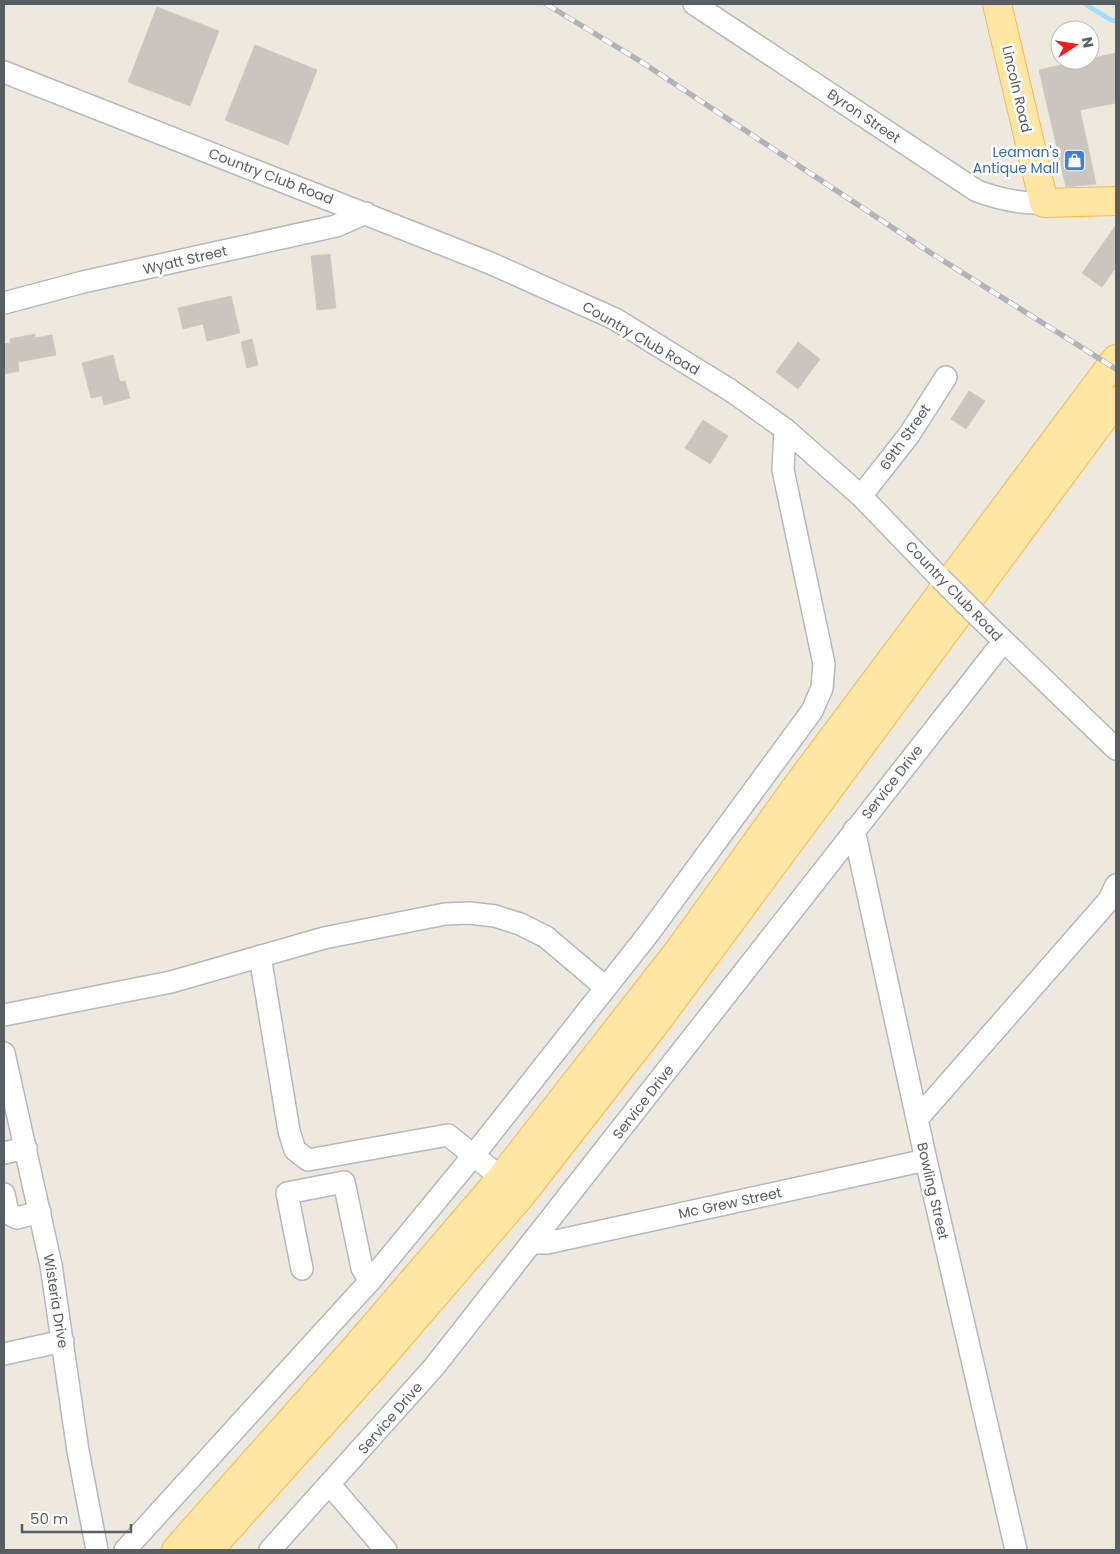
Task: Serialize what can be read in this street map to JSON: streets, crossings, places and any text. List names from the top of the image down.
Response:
{
  "streets": {
    "main road": ["Lincoln Road"],
    "street": [
      "Byron Street",
      "Country Club Road",
      "Wyatt Street",
      "69th Street",
      "Service Drive",
      "Bowling Street",
      "Mc Grew Street",
      "Wisteria Drive"
    ]
  },
  "crossings": [
    ["Lincoln Road", "Byron Street"],
    ["Country Club Road", "Wyatt Street"],
    ["Country Club Road", "69th Street"],
    ["Country Club Road", "Service Drive"],
    ["Service Drive", "Bowling Street"],
    ["Service Drive", "Mc Grew Street"],
    ["Bowling Street", "Mc Grew Street"]
  ],
  "places": {
    "shop": ["Leaman's Antique Mall"]
  },
  "scale_bar": "50 m",
  "north": "right"
}
